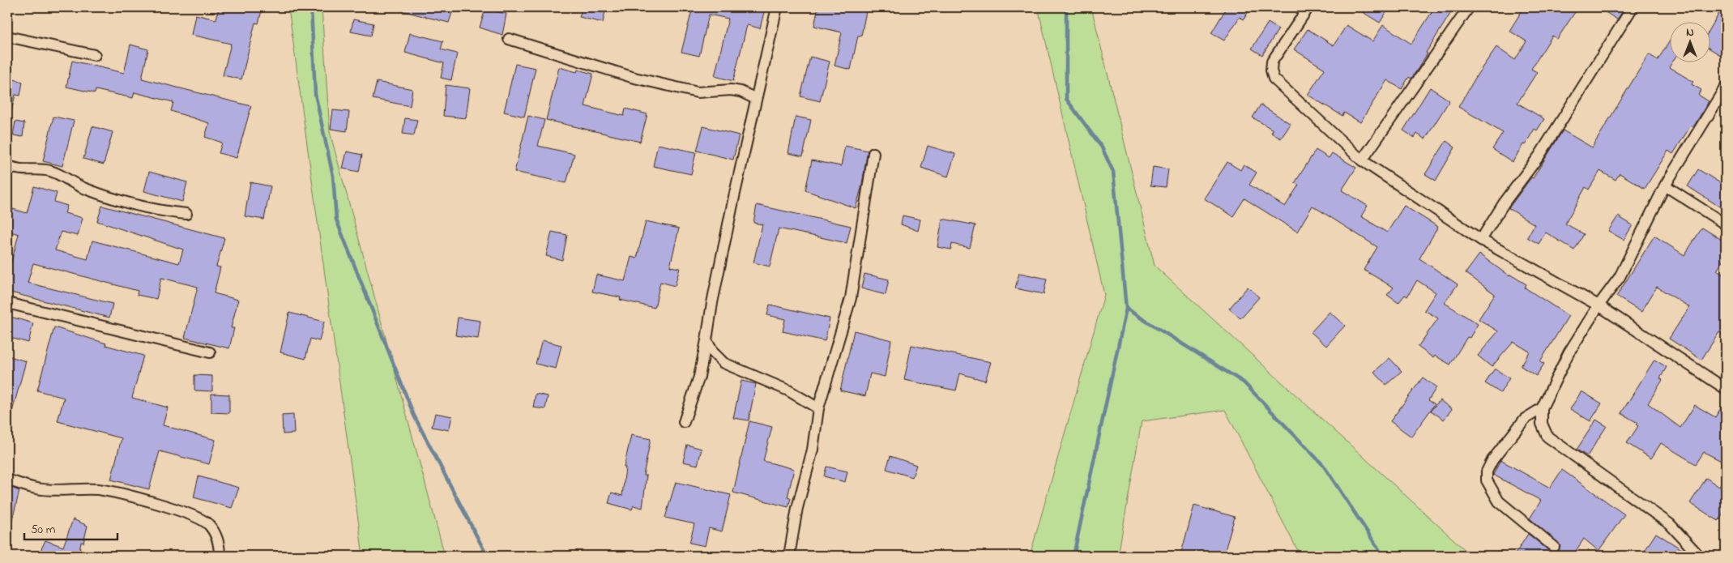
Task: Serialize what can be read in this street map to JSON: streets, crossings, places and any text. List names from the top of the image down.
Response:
{
  "scale_bar": "50 m",
  "north": "top"
}
